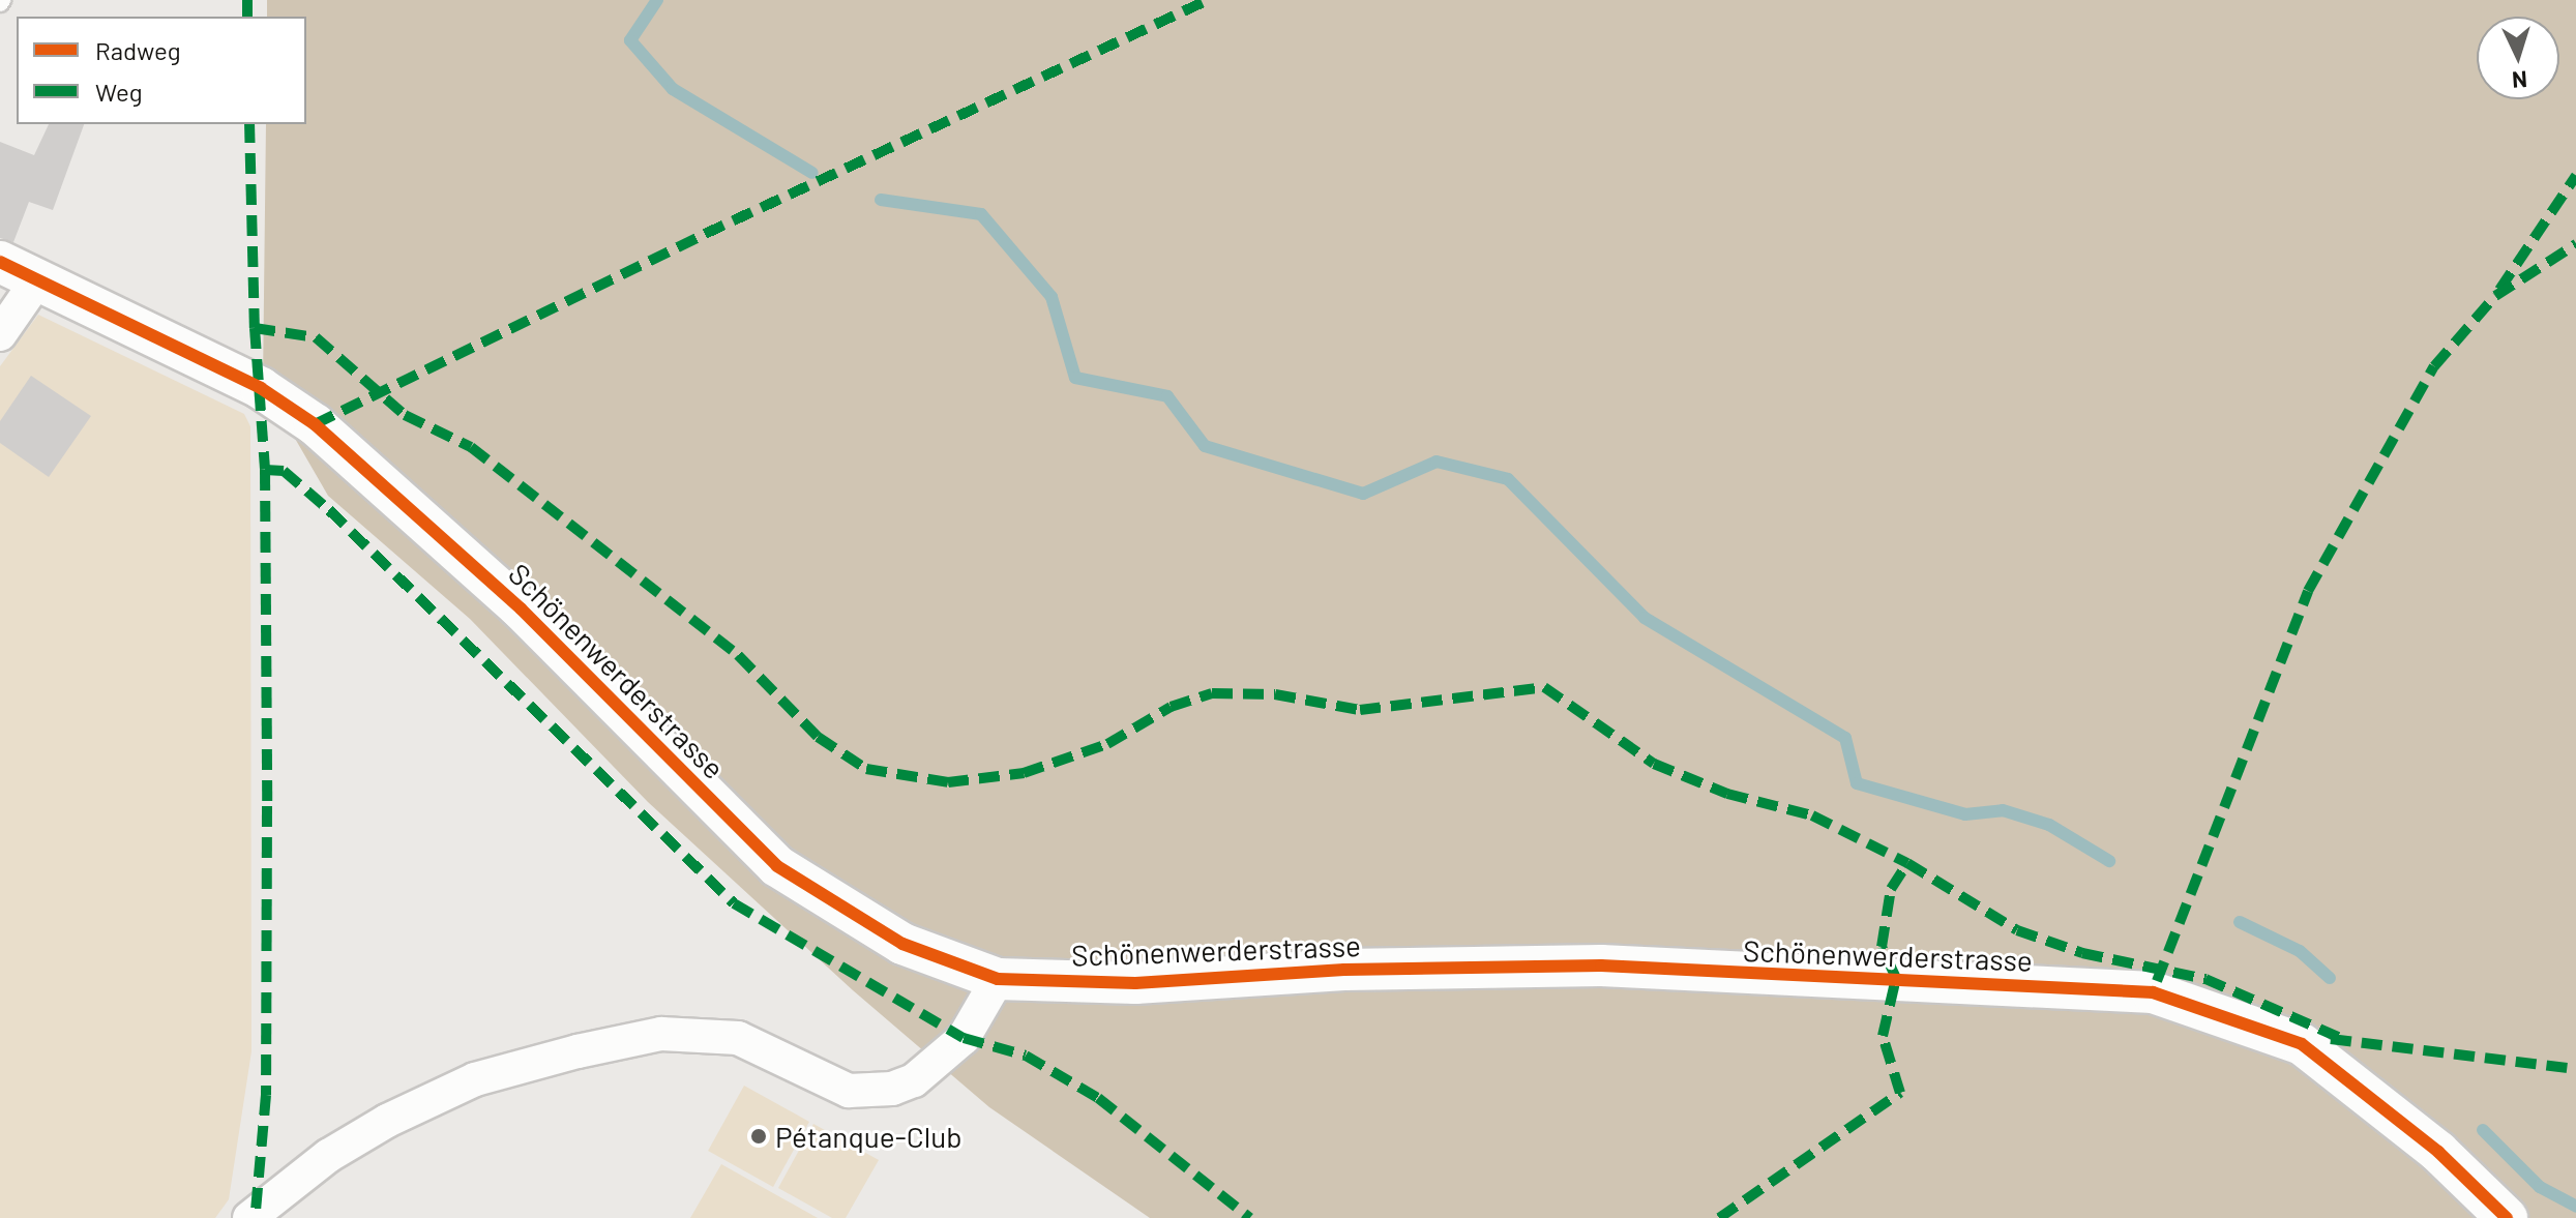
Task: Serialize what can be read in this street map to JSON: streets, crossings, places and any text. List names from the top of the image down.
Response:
{
  "streets": {
    "street": ["Schönenwerderstrasse"]
  },
  "places": ["Pétanque-Club"],
  "legend": ["Radweg", "Weg"],
  "north": "bottom"
}
